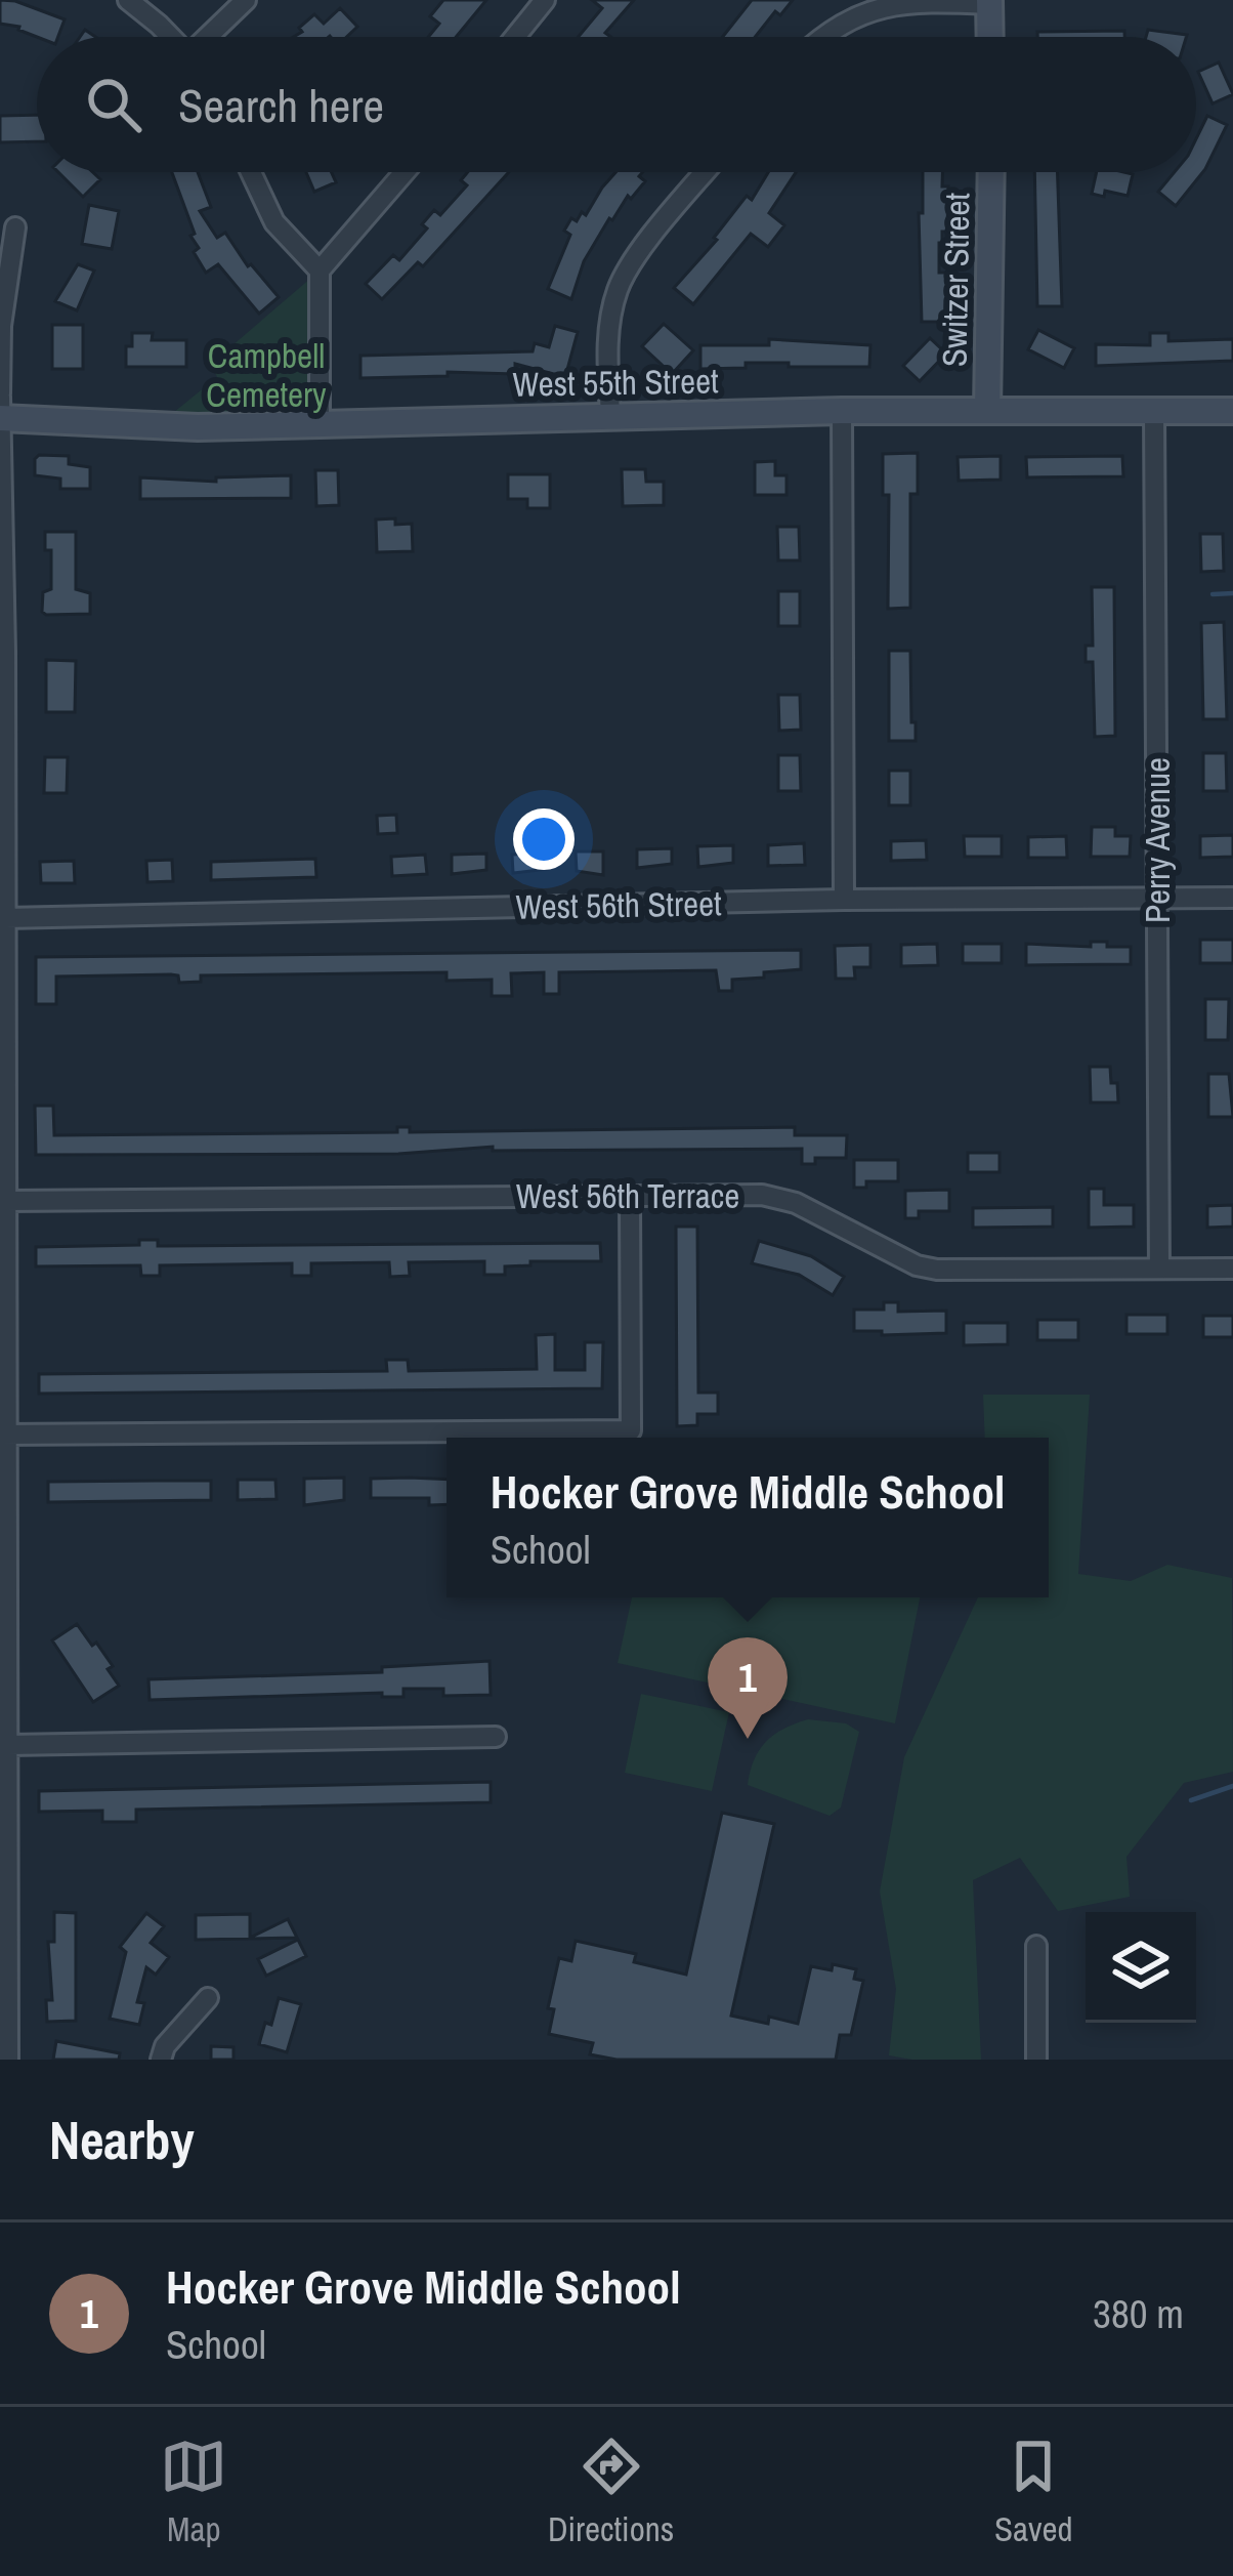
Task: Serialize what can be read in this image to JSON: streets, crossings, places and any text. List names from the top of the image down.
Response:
{
  "streets": {
    "street": [
      "Switzer Street",
      "West 55th Street",
      "Perry Avenue",
      "West 56th Street",
      "West 56th Terrace"
    ]
  },
  "crossings": [
    ["Switzer Street", "West 55th Street"],
    ["West 55th Street", "Perry Avenue"],
    ["Perry Avenue", "West 56th Street"],
    ["Perry Avenue", "West 56th Terrace"]
  ],
  "parks": ["Campbell Cemetery"],
  "page": {
    "search": "Search here",
    "popup": ["Hocker Grove Middle School", "School"],
    "pins": "1",
    "heading": "Nearby",
    "list": [
      {
        "mark": "1",
        "name": "Hocker Grove Middle School",
        "note": "School",
        "value": "380 m"
      }
    ],
    "nav": ["Map", "Directions", "Saved"]
  }
}
